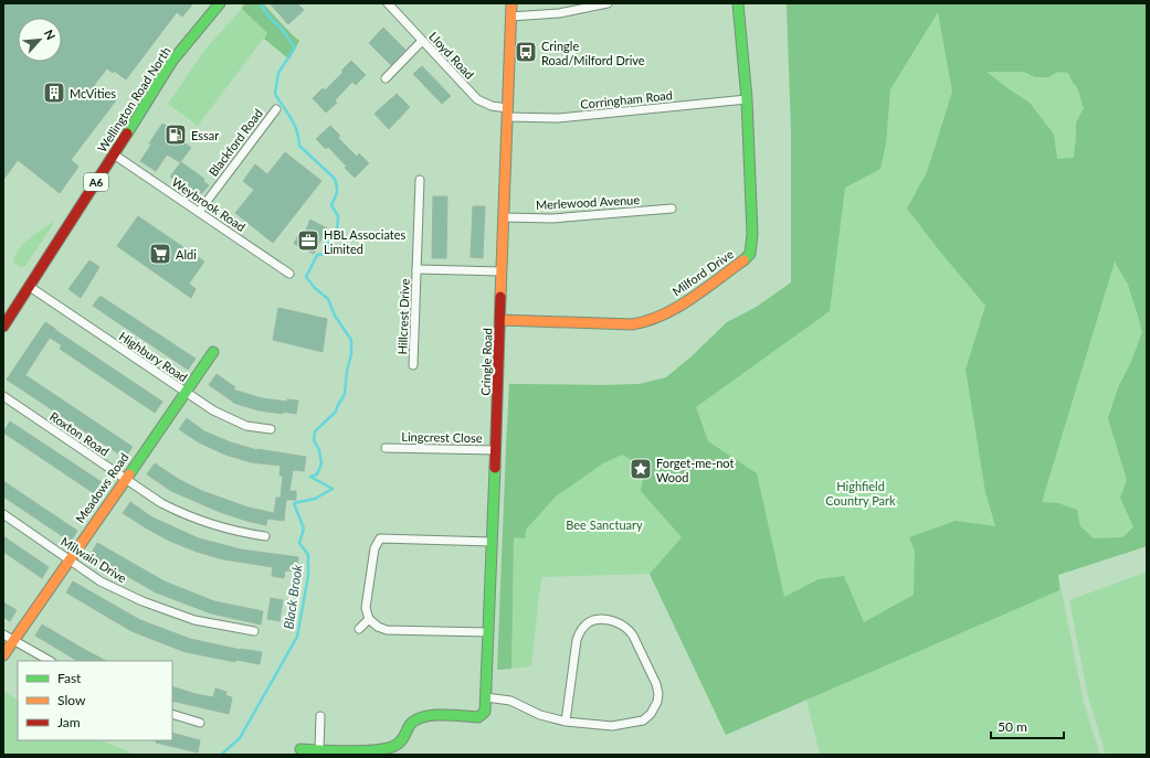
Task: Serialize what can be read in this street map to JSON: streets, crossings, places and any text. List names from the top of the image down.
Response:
{
  "streets": {
    "main road": [
      "Wellington Road North",
      "A6",
      "Milford Drive",
      "Cringle Road",
      "Meadows Road"
    ],
    "street": [
      "Lloyd Road",
      "Corringham Road",
      "Blackford Road",
      "Merlewood Avenue",
      "Weybrook Road",
      "Hillcrest Drive",
      "Highbury Road",
      "Roxton Road",
      "Lingcrest Close",
      "Milwain Drive"
    ]
  },
  "crossings": [
    ["Lloyd Road", "Corringham Road"],
    ["Lloyd Road", "Cringle Road"],
    ["Wellington Road North", "Weybrook Road"],
    ["Wellington Road North", "Highbury Road"],
    ["Corringham Road", "Milford Drive"],
    ["Corringham Road", "Cringle Road"],
    ["Blackford Road", "Weybrook Road"],
    ["Merlewood Avenue", "Cringle Road"],
    ["Milford Drive", "Cringle Road"],
    ["Hillcrest Drive", "Cringle Road"],
    ["Highbury Road", "Meadows Road"],
    ["Cringle Road", "Lingcrest Close"],
    ["Roxton Road", "Meadows Road"],
    ["Meadows Road", "Milwain Drive"]
  ],
  "water": ["Black Brook"],
  "parks": ["Highfield Country Park", "Bee Sanctuary"],
  "places": {
    "bus stop": ["Cringle Road/Milford Drive"],
    "building": ["McVities"],
    "fuel station": ["Essar"],
    "office": ["HBL Associates Limited"],
    "supermarket": ["Aldi"],
    "place": ["Forget-me-not Wood"]
  },
  "legend": ["Fast", "Slow", "Jam"],
  "scale_bar": "50 m",
  "north": "top right"
}
